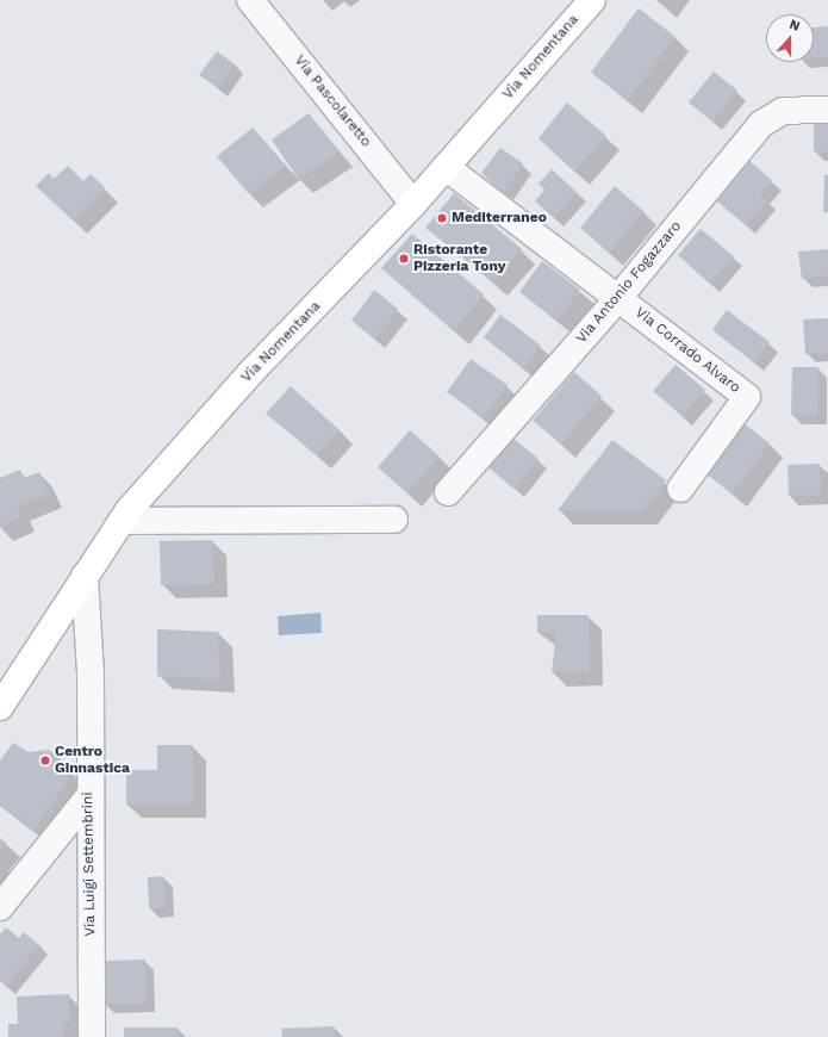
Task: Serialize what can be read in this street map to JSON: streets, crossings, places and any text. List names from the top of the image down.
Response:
{
  "streets": {
    "main road": ["Via Nomentana"],
    "street": [
      "Via Pascolaretto",
      "Via Antonio Fogazzaro",
      "Via Corrado Alvaro",
      "Via Luigi Settembrini"
    ]
  },
  "crossings": [
    ["Via Nomentana", "Via Pascolaretto"],
    ["Via Nomentana", "Via Corrado Alvaro"],
    ["Via Nomentana", "Via Luigi Settembrini"],
    ["Via Antonio Fogazzaro", "Via Corrado Alvaro"]
  ],
  "places": ["Mediterraneo", "Ristorante Pizzeria Tony", "Centro Ginnastica"],
  "north": "top"
}
